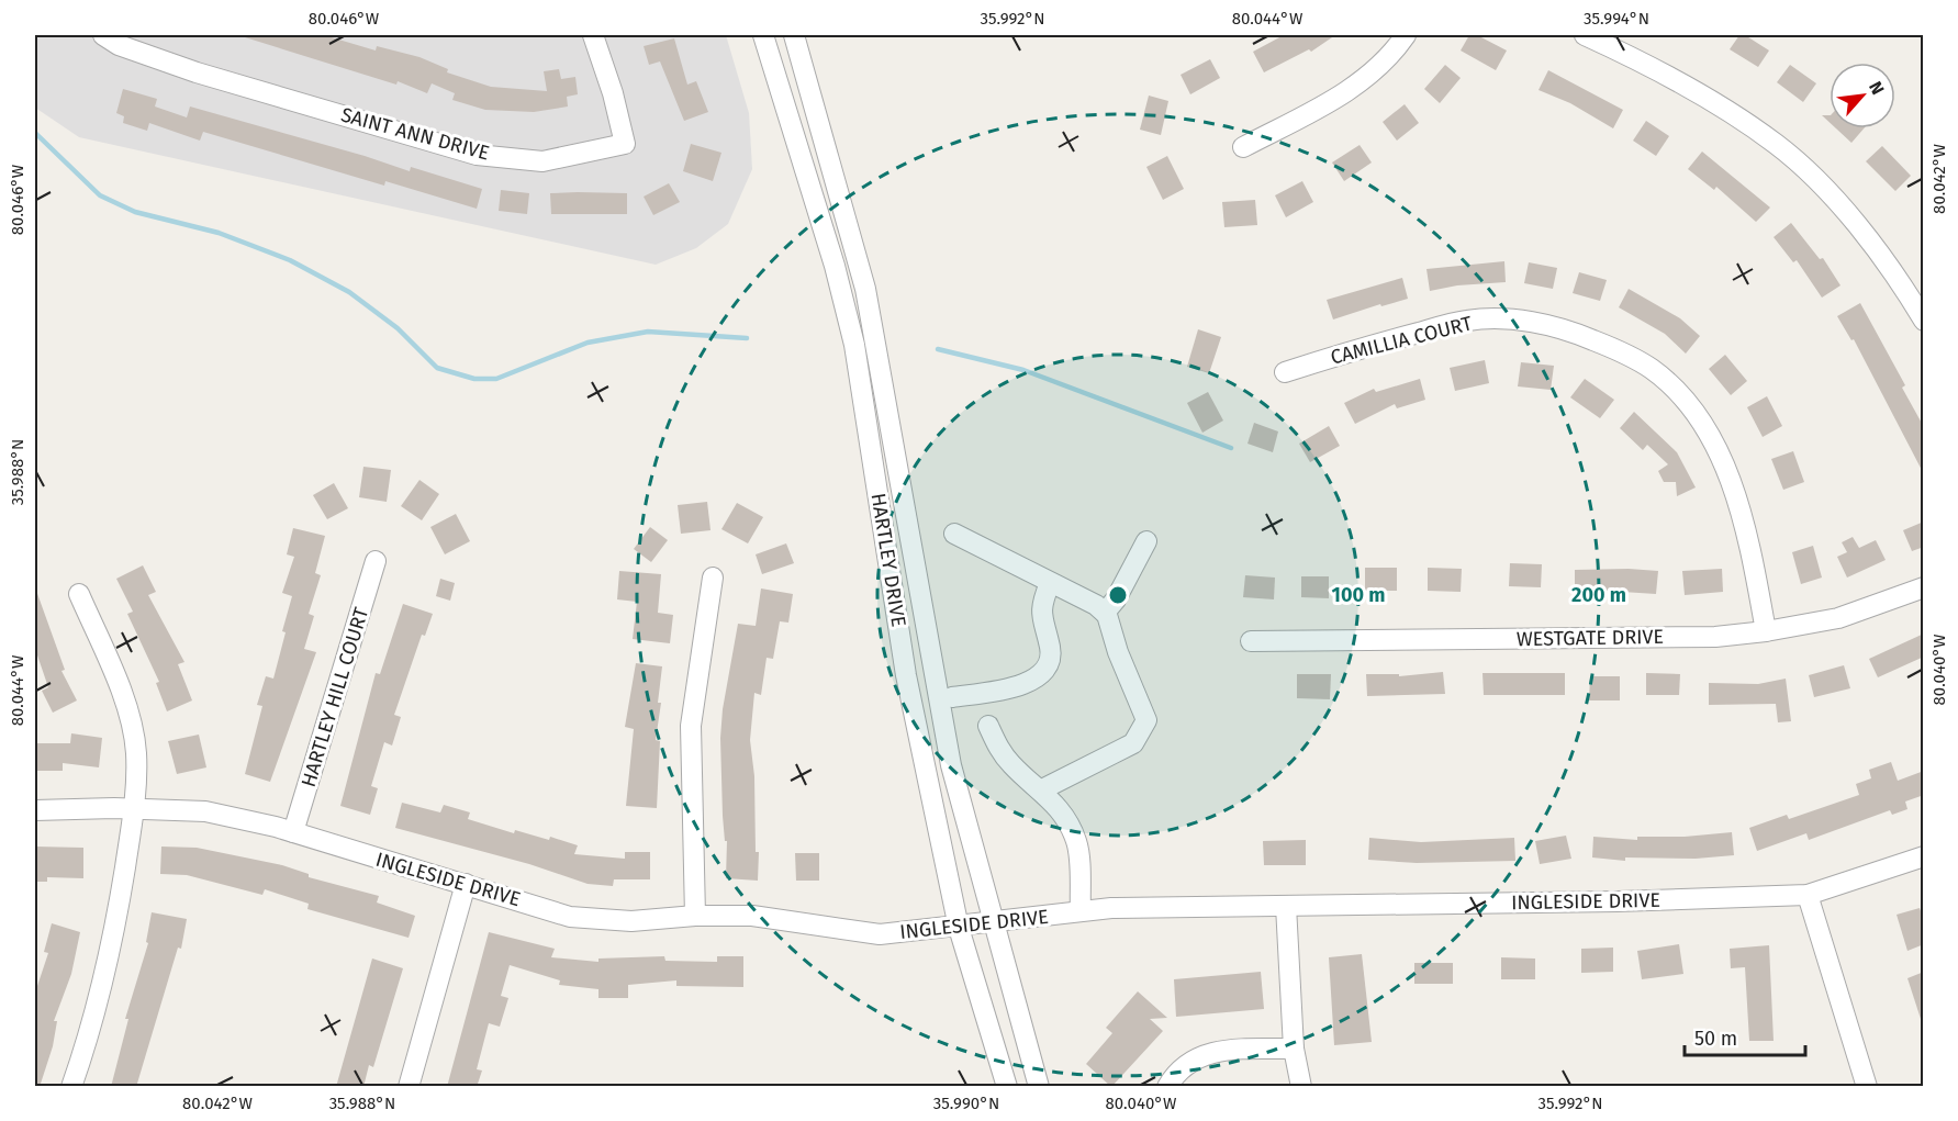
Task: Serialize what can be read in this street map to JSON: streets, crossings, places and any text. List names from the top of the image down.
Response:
{
  "streets": {
    "street": [
      "SAINT ANN DRIVE",
      "CAMILLIA COURT",
      "HARTLEY DRIVE",
      "WESTGATE DRIVE",
      "HARTLEY HILL COURT",
      "INGLESIDE DRIVE"
    ]
  },
  "crossings": [
    ["CAMILLIA COURT", "WESTGATE DRIVE"],
    ["HARTLEY DRIVE", "INGLESIDE DRIVE"],
    ["HARTLEY HILL COURT", "INGLESIDE DRIVE"]
  ],
  "scale_bar": "50 m",
  "north": "top right",
  "coordinates": [
    "80.046°W",
    "35.992°N",
    "80.044°W",
    "35.994°N",
    "80.042°W",
    "35.988°N",
    "80.040°W",
    "35.990°N"
  ],
  "rings": ["100 m", "200 m"]
}
